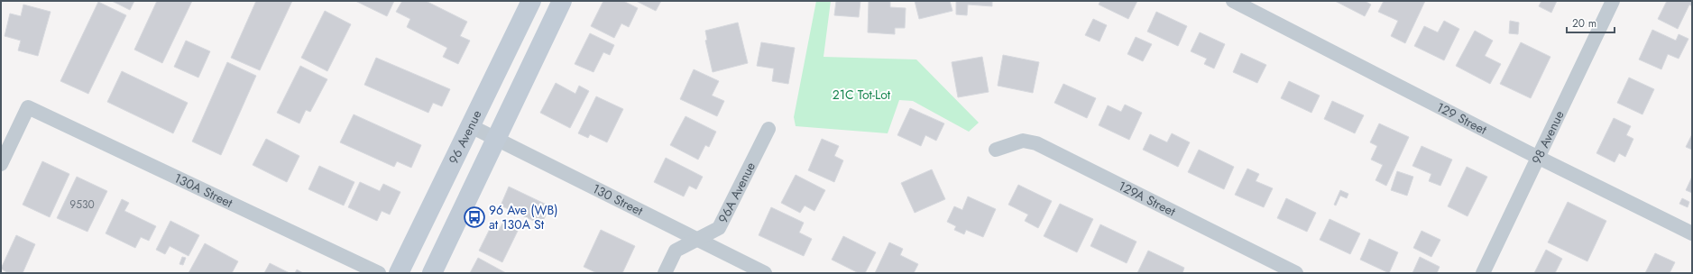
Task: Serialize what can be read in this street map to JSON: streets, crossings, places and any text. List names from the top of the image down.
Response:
{
  "streets": {
    "main road": ["96 Avenue"],
    "street": [
      "129 Street",
      "98 Avenue",
      "130A Street",
      "96A Avenue",
      "129A Street",
      "130 Street"
    ]
  },
  "crossings": [
    ["129 Street", "98 Avenue"],
    ["96 Avenue", "130 Street"],
    ["96A Avenue", "130 Street"]
  ],
  "parks": ["21C Tot-Lot"],
  "places": {
    "bus stop": ["96 Ave (WB) at 130A St"]
  },
  "house_numbers": ["9530"],
  "scale_bar": "20 m"
}
